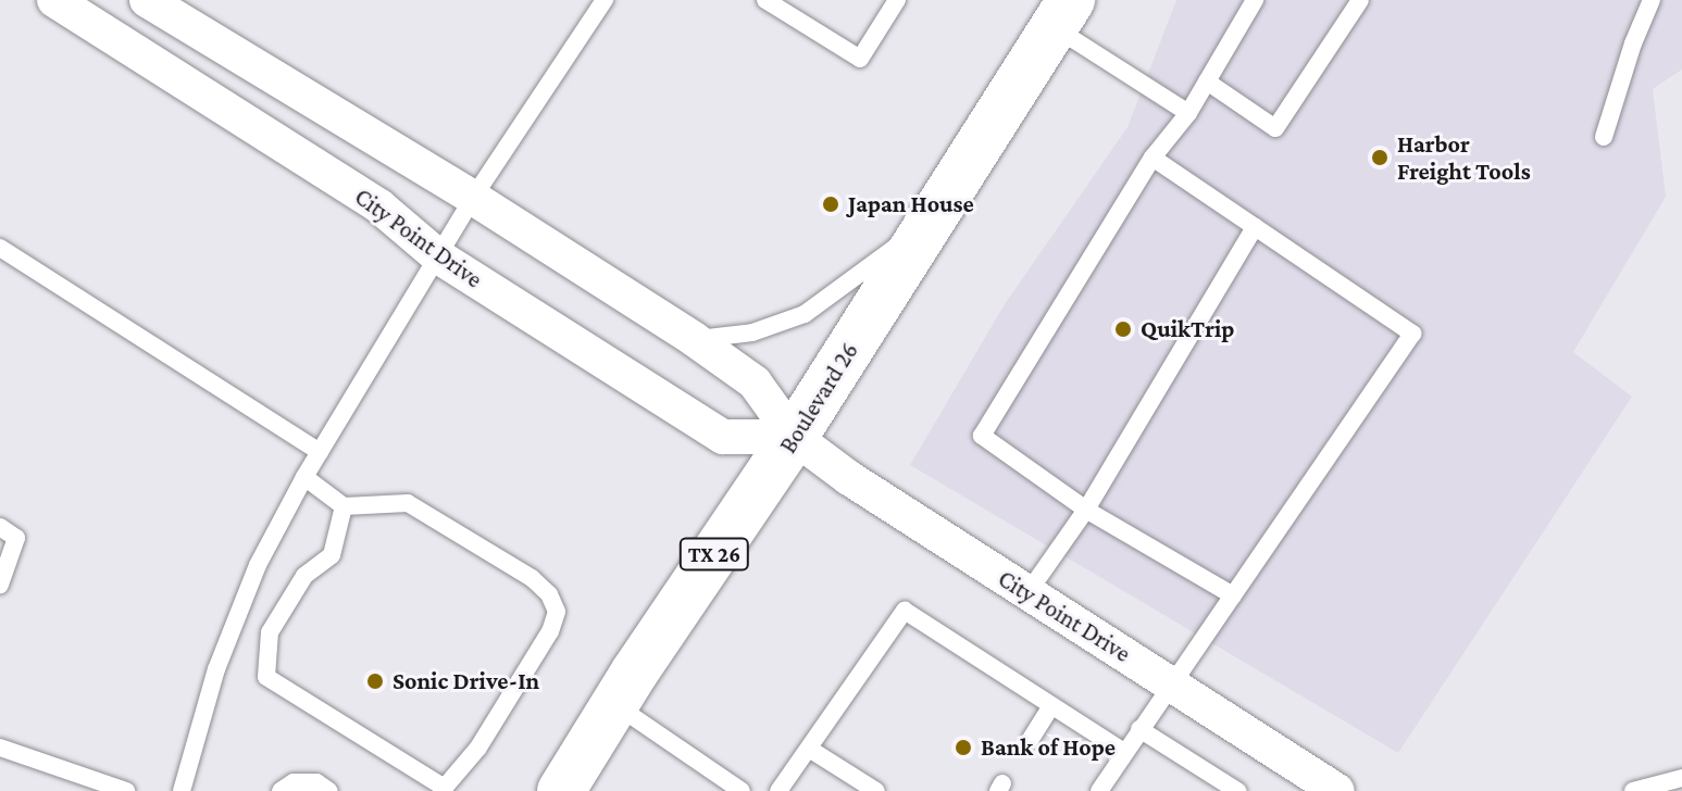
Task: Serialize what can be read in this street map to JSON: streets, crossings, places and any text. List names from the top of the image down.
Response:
{
  "streets": {
    "main road": ["Boulevard 26", "TX 26"],
    "street": ["City Point Drive"]
  },
  "crossings": [
    ["City Point Drive", "Boulevard 26"]
  ],
  "places": [
    "Harbor Freight Tools",
    "Japan House",
    "QuikTrip",
    "Sonic Drive-In",
    "Bank of Hope"
  ]
}
